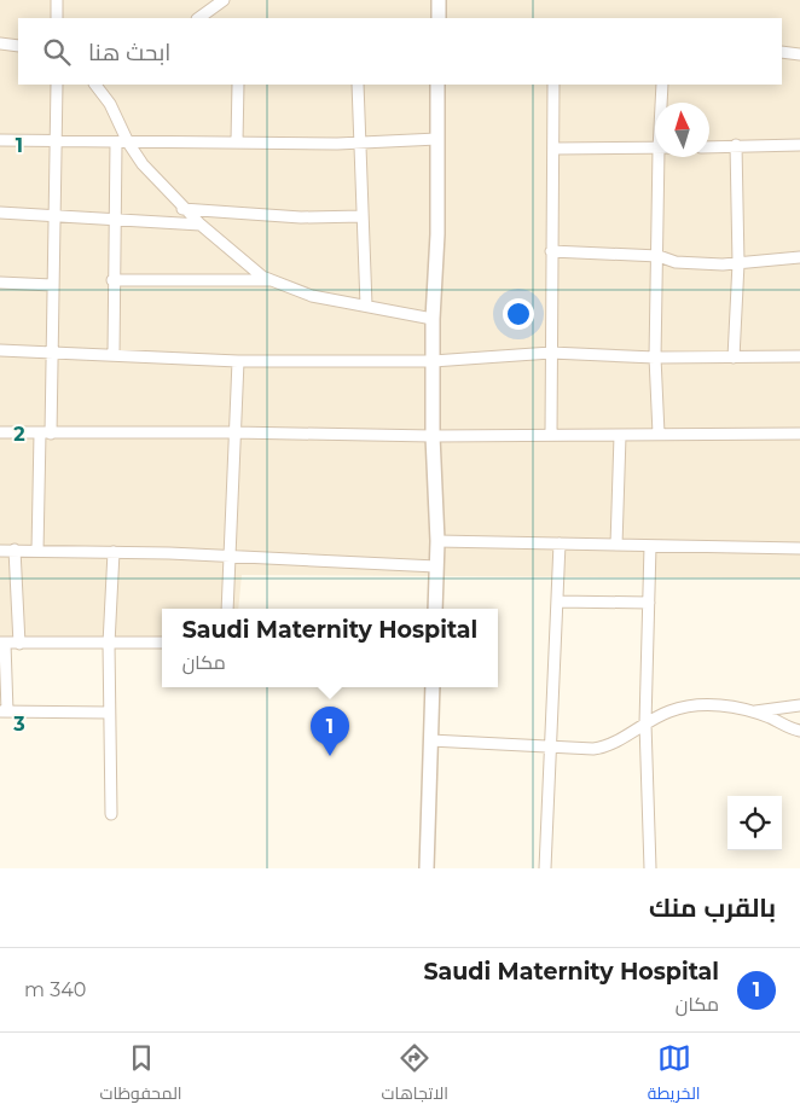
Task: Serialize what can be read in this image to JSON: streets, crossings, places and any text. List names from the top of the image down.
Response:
{
  "north": "top",
  "page": {
    "search": "ابحث هنا",
    "popup": ["Saudi Maternity Hospital", "مكان"],
    "pins": "1",
    "heading": "بالقرب منك",
    "list": [
      {
        "mark": "1",
        "name": "Saudi Maternity Hospital",
        "note": "مكان",
        "value": "340 m"
      }
    ],
    "nav": ["الخريطة", "الاتجاهات", "المحفوظات"]
  },
  "grid": {
    "rows": ["1", "2", "3"]
  }
}
